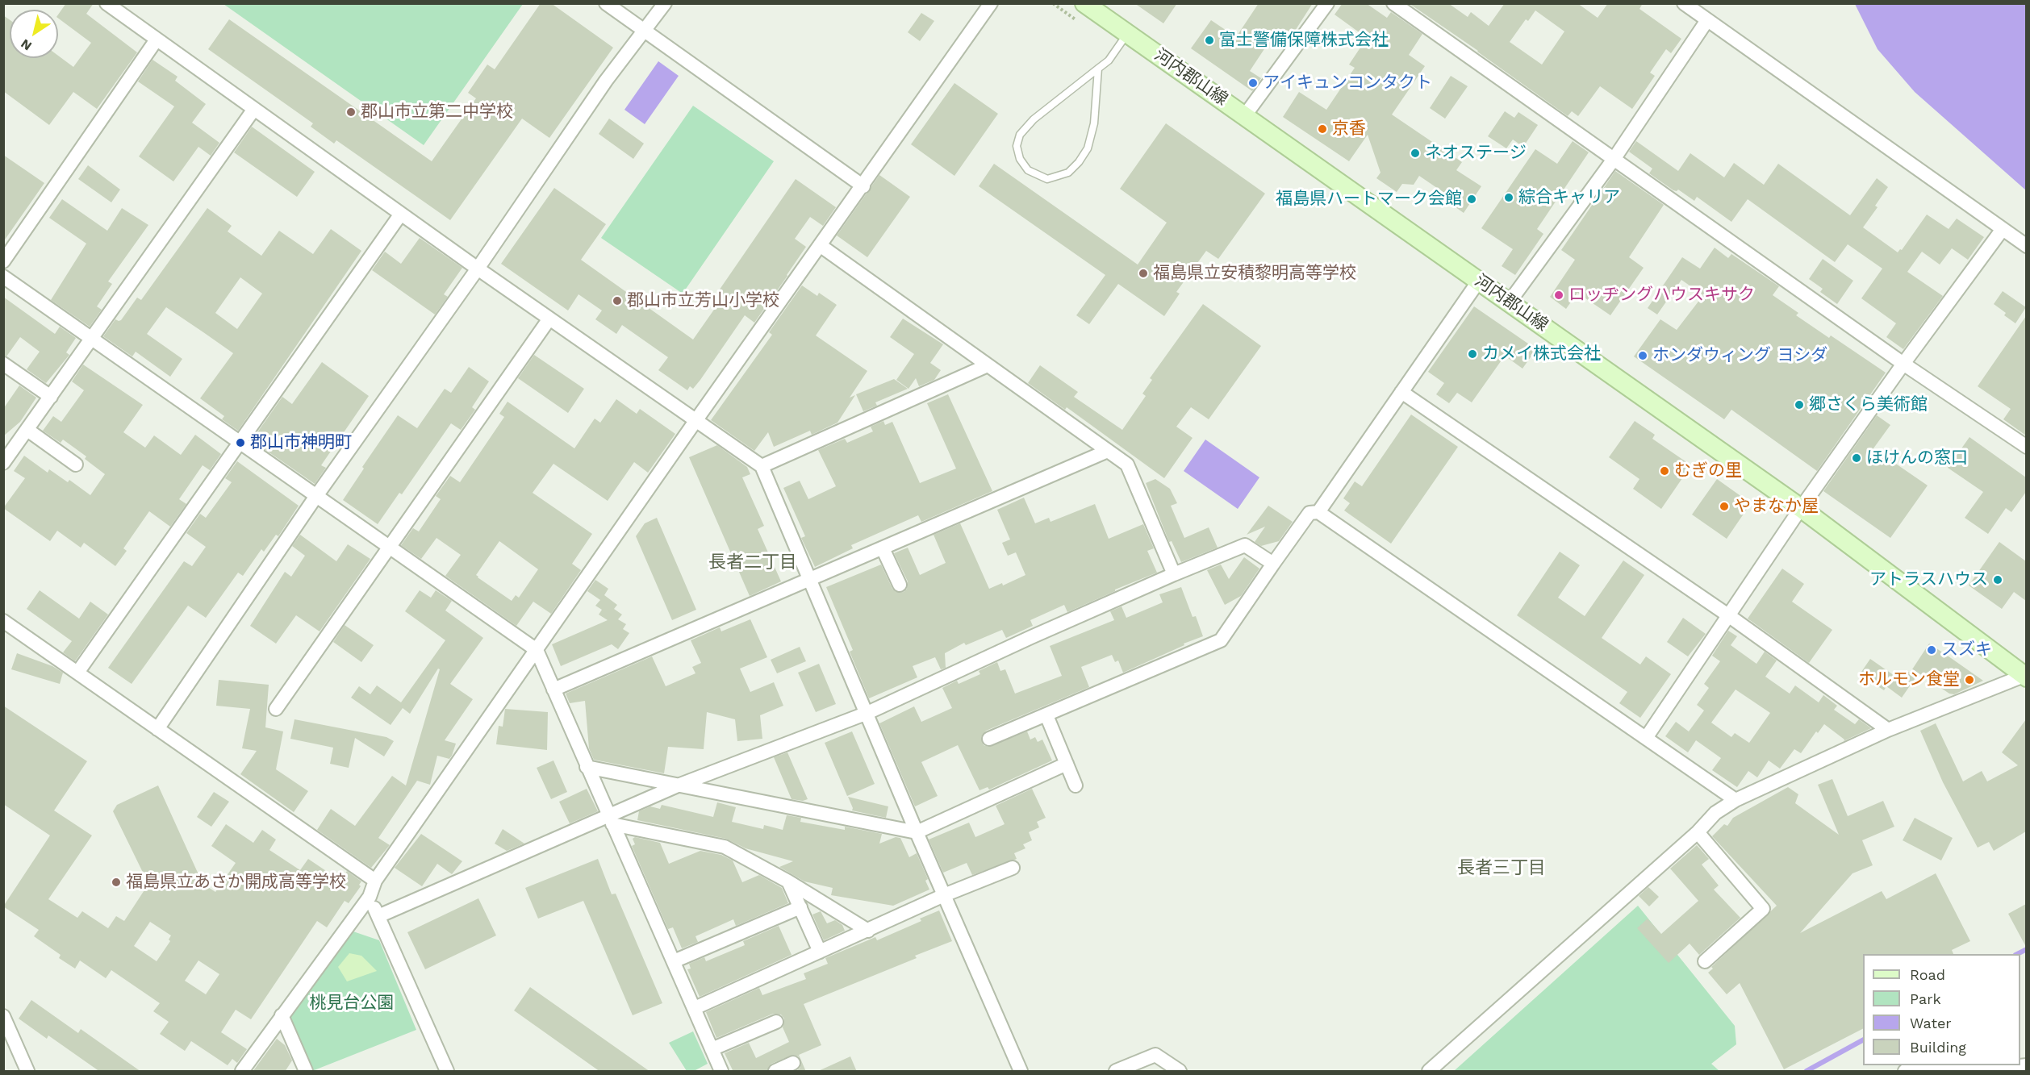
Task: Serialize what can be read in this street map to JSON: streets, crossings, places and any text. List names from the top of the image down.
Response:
{
  "streets": {
    "main road": ["河内郡山線"]
  },
  "districts": ["長者二丁目", "長者三丁目"],
  "parks": ["桃見台公園"],
  "places": [
    "富士警備保障株式会社",
    "アイキュンコンタクト",
    "郡山市立第二中学校",
    "京香",
    "ネオステージ",
    "綜合キャリア",
    "福島県ハートマーク会館",
    "福島県立安積黎明高等学校",
    "ロッヂングハウスキサク",
    "郡山市立芳山小学校",
    "カメイ株式会社",
    "ホンダウィング ヨシダ",
    "郷さくら美術館",
    "郡山市神明町",
    "ほけんの窓口",
    "むぎの里",
    "やまなか屋",
    "アトラスハウス",
    "スズキ",
    "ホルモン食堂",
    "福島県立あさか開成高等学校"
  ],
  "legend": [
    "Road",
    "Park",
    "Water",
    "Building"
  ],
  "north": "bottom left"
}
